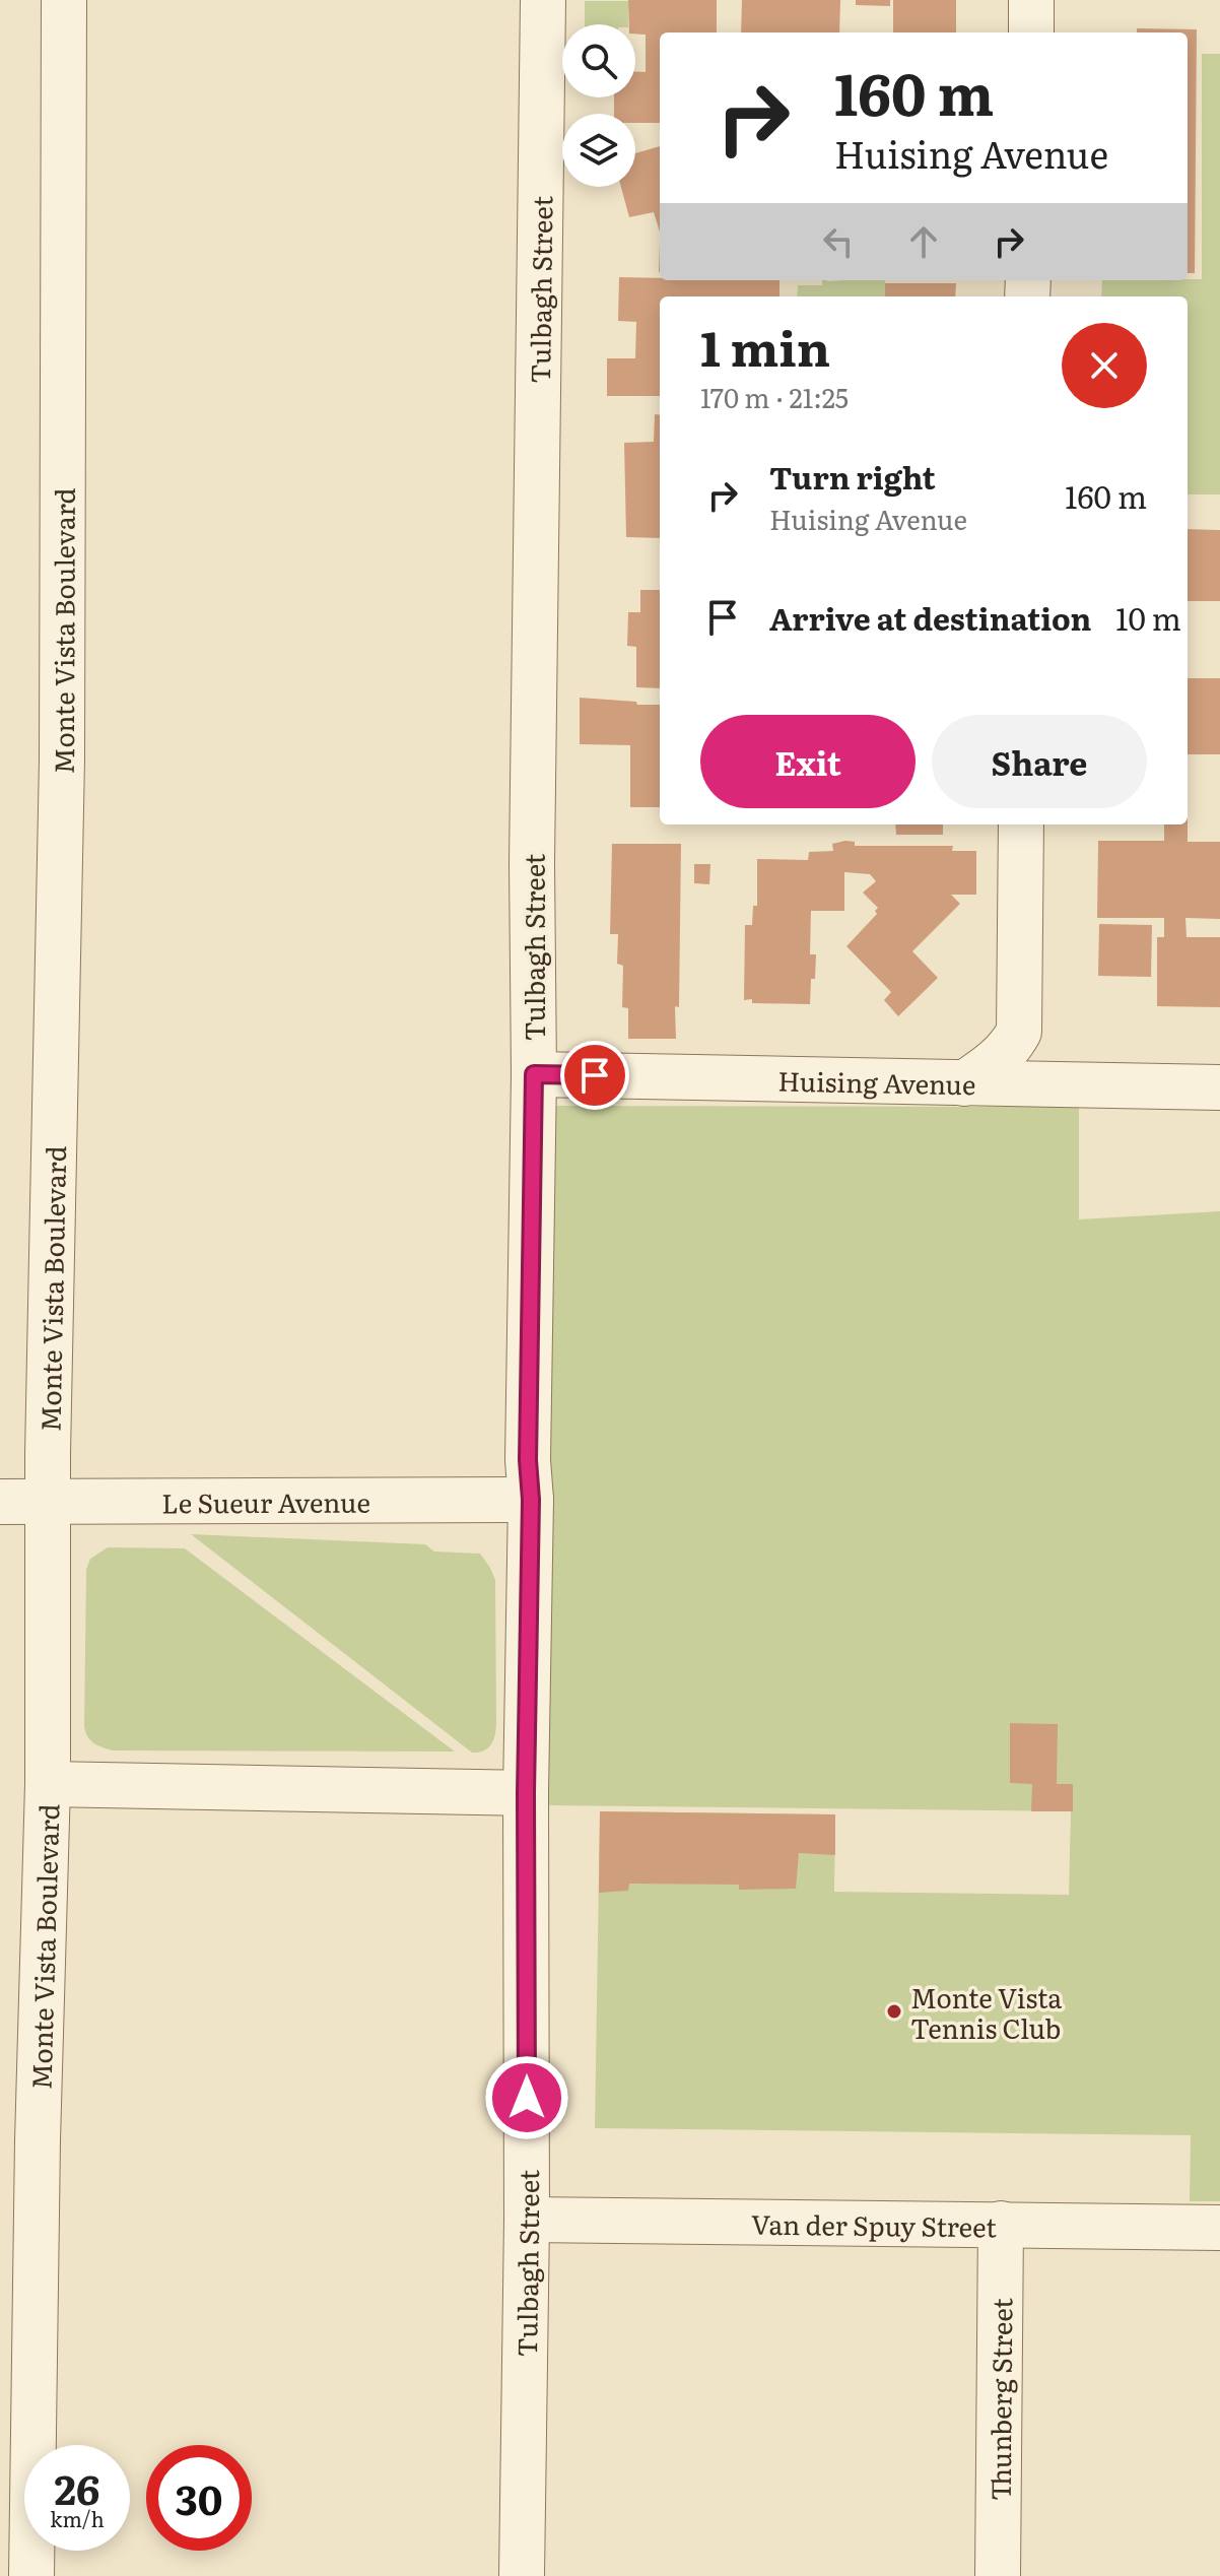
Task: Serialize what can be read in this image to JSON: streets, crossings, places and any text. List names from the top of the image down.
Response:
{
  "streets": {
    "street": [
      "Tulbagh Street",
      "Monte Vista Boulevard",
      "Huising Avenue",
      "Le Sueur Avenue",
      "Van der Spuy Street",
      "Thunberg Street"
    ]
  },
  "crossings": [
    ["Tulbagh Street", "Huising Avenue"],
    ["Tulbagh Street", "Le Sueur Avenue"],
    ["Tulbagh Street", "Van der Spuy Street"],
    ["Monte Vista Boulevard", "Le Sueur Avenue"],
    ["Van der Spuy Street", "Thunberg Street"]
  ],
  "places": ["Monte Vista Tennis Club"],
  "page": {
    "turn": ["160 m", "Huising Avenue"],
    "heading": ["1 min", "170 m · 21:25"],
    "list": [
      {
        "name": "Turn right",
        "note": "Huising Avenue",
        "value": "160 m"
      },
      {
        "name": "Arrive at destination",
        "value": "10 m"
      }
    ],
    "buttons": ["Exit", "Share"],
    "speed": "26 km/h",
    "limit": "30"
  }
}
